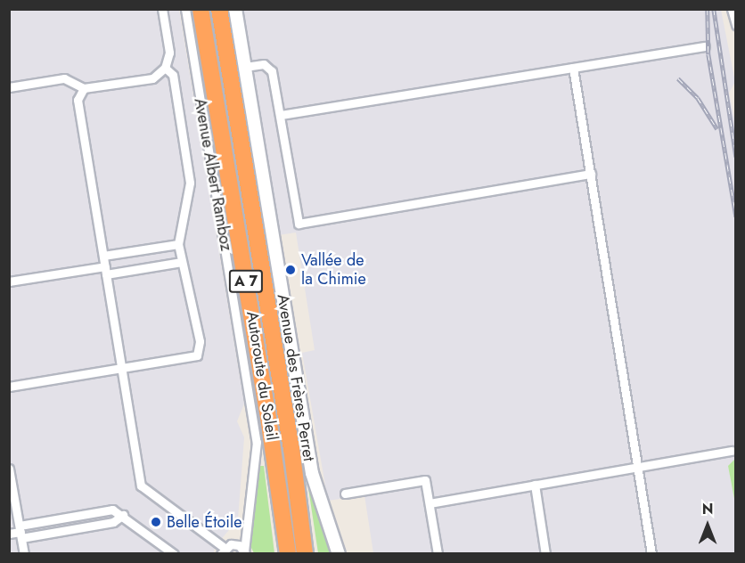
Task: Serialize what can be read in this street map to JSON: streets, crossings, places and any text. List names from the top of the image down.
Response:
{
  "streets": {
    "highway": ["A 7", "Autoroute du Soleil"],
    "street": ["Avenue Albert Ramboz", "Avenue des Frères Perret"]
  },
  "places": ["Vallée de la Chimie", "Belle Étoile"],
  "north": "top"
}
